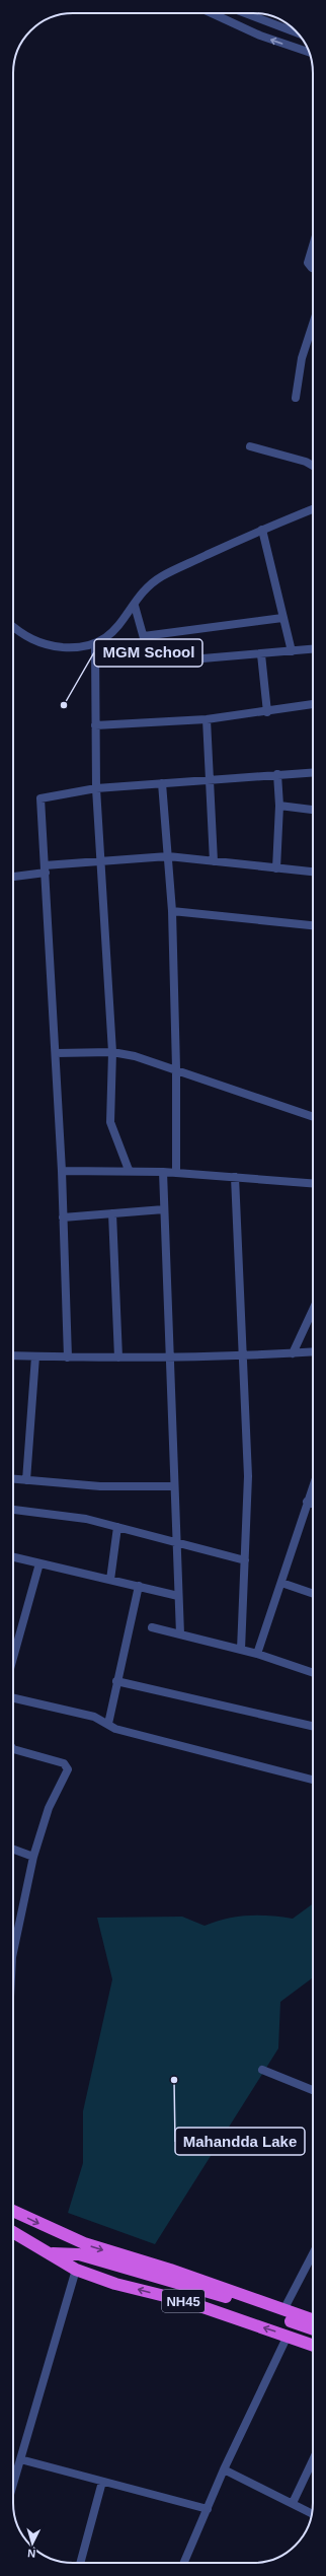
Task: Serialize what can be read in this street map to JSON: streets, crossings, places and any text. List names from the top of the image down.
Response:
{
  "streets": {
    "highway": ["NH45"]
  },
  "places": ["MGM School", "Mahandda Lake"],
  "north": "bottom"
}
